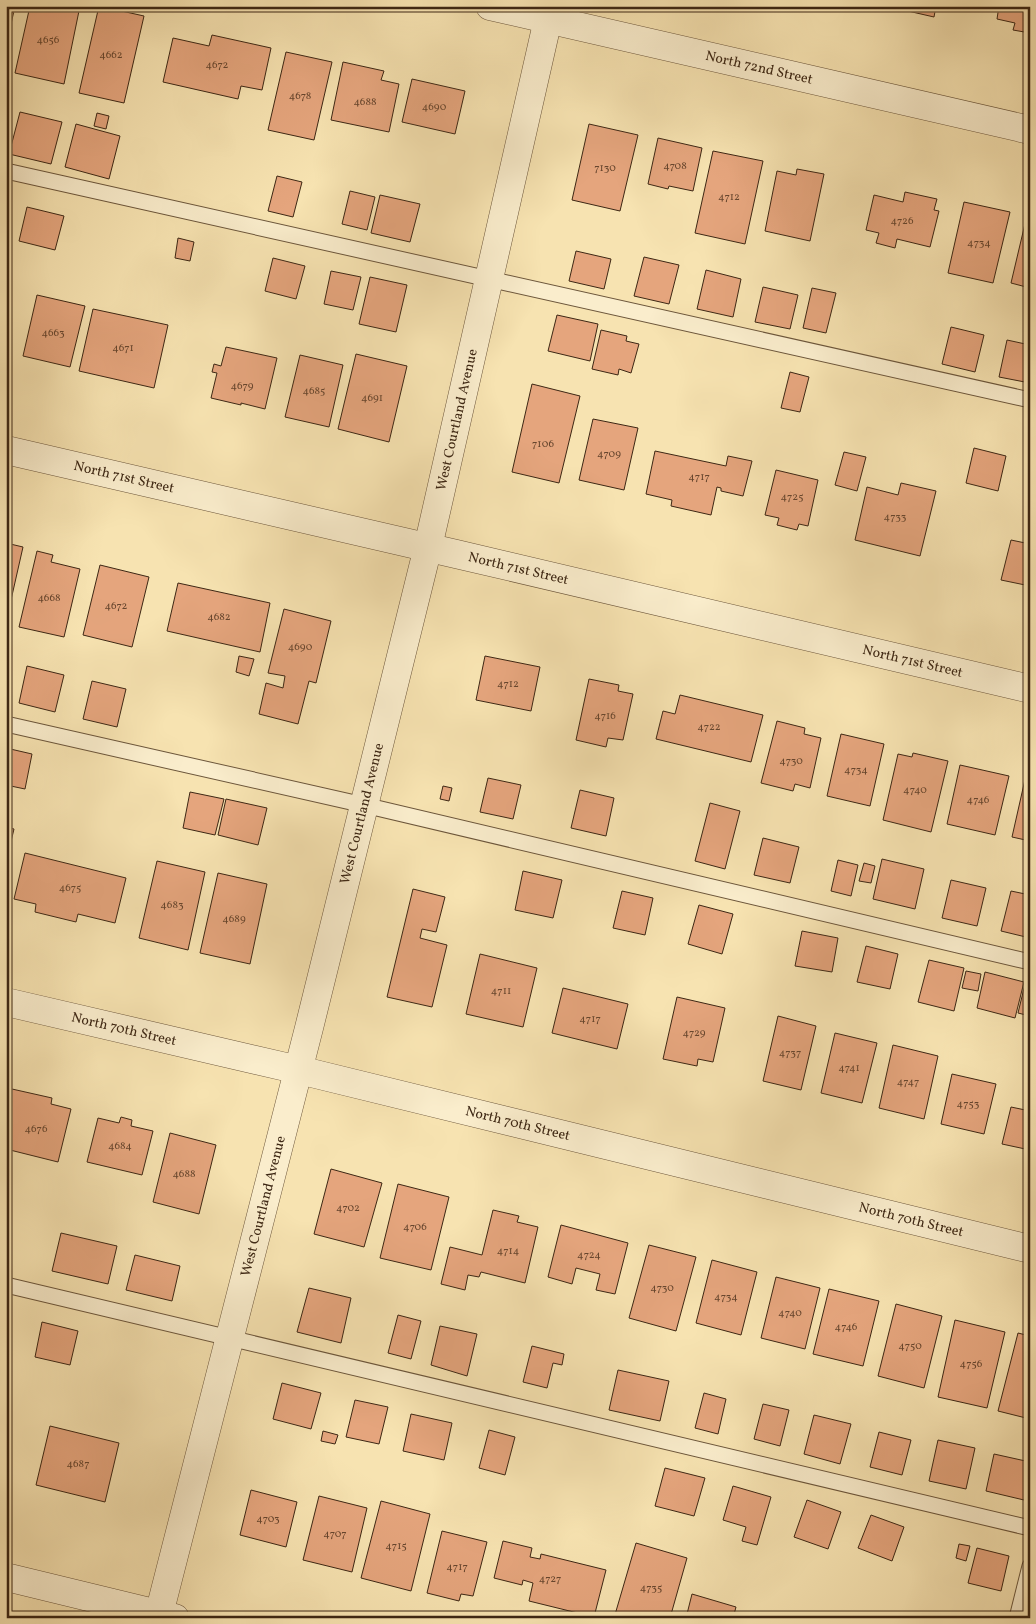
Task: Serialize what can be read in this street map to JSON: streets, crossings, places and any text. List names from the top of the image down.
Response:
{
  "streets": {
    "street": [
      "North 72nd Street",
      "West Courtland Avenue",
      "North 71st Street",
      "North 70th Street"
    ]
  },
  "crossings": [
    ["North 72nd Street", "West Courtland Avenue"],
    ["West Courtland Avenue", "North 71st Street"],
    ["West Courtland Avenue", "North 70th Street"]
  ],
  "house_numbers": [
    "4656",
    "4662",
    "4672",
    "4678",
    "4688",
    "4690",
    "4708",
    "7130",
    "4712",
    "4726",
    "4734",
    "4663",
    "4671",
    "4679",
    "4685",
    "4691",
    "7106",
    "4709",
    "4717",
    "4725",
    "4733",
    "4668",
    "4672",
    "4682",
    "4690",
    "4712",
    "4716",
    "4722",
    "4730",
    "4734",
    "4740",
    "4746",
    "4675",
    "4683",
    "4689",
    "4711",
    "4717",
    "4729",
    "4737",
    "4741",
    "4747",
    "4753",
    "4676",
    "4684",
    "4688",
    "4702",
    "4706",
    "4714",
    "4724",
    "4730",
    "4734",
    "4740",
    "4746",
    "4750",
    "4756",
    "4687",
    "4703",
    "4707",
    "4715",
    "4717",
    "4727",
    "4735"
  ]
}
